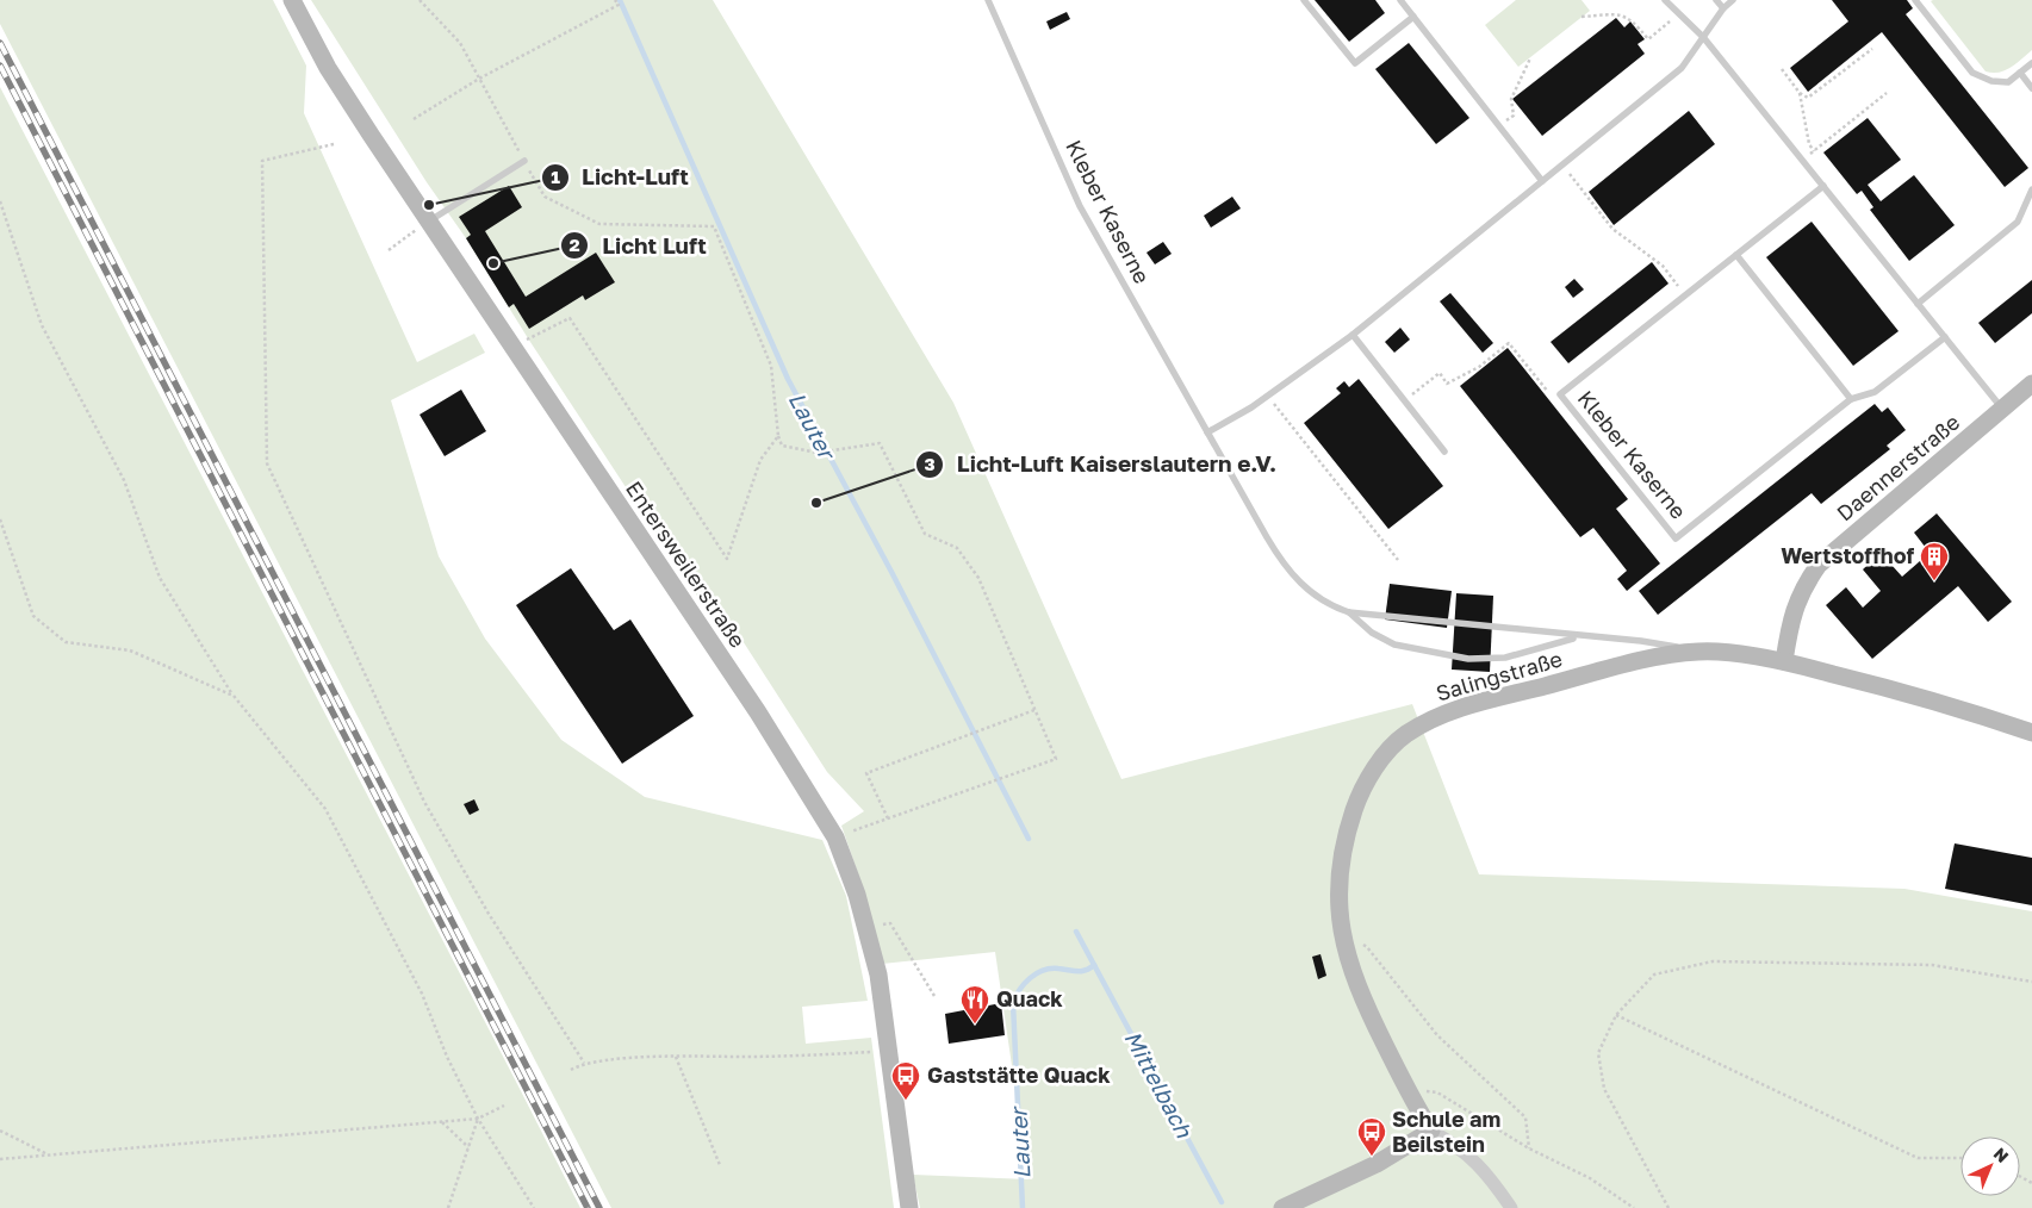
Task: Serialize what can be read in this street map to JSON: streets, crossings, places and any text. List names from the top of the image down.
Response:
{
  "streets": {
    "street": ["Daennerstraße", "Entersweilerstraße", "Salingstraße"],
    "lane": ["Kleber Kaserne"]
  },
  "crossings": [
    ["Daennerstraße", "Salingstraße"]
  ],
  "water": ["Lauter", "Mittelbach"],
  "places": {
    "other": ["Licht-Luft", "Licht Luft", "Licht-Luft Kaiserslautern e.V."],
    "building": ["Wertstoffhof"],
    "restaurant": ["Quack"],
    "bus stop": ["Gaststätte Quack", "Schule am Beilstein"]
  },
  "north": "top right"
}
